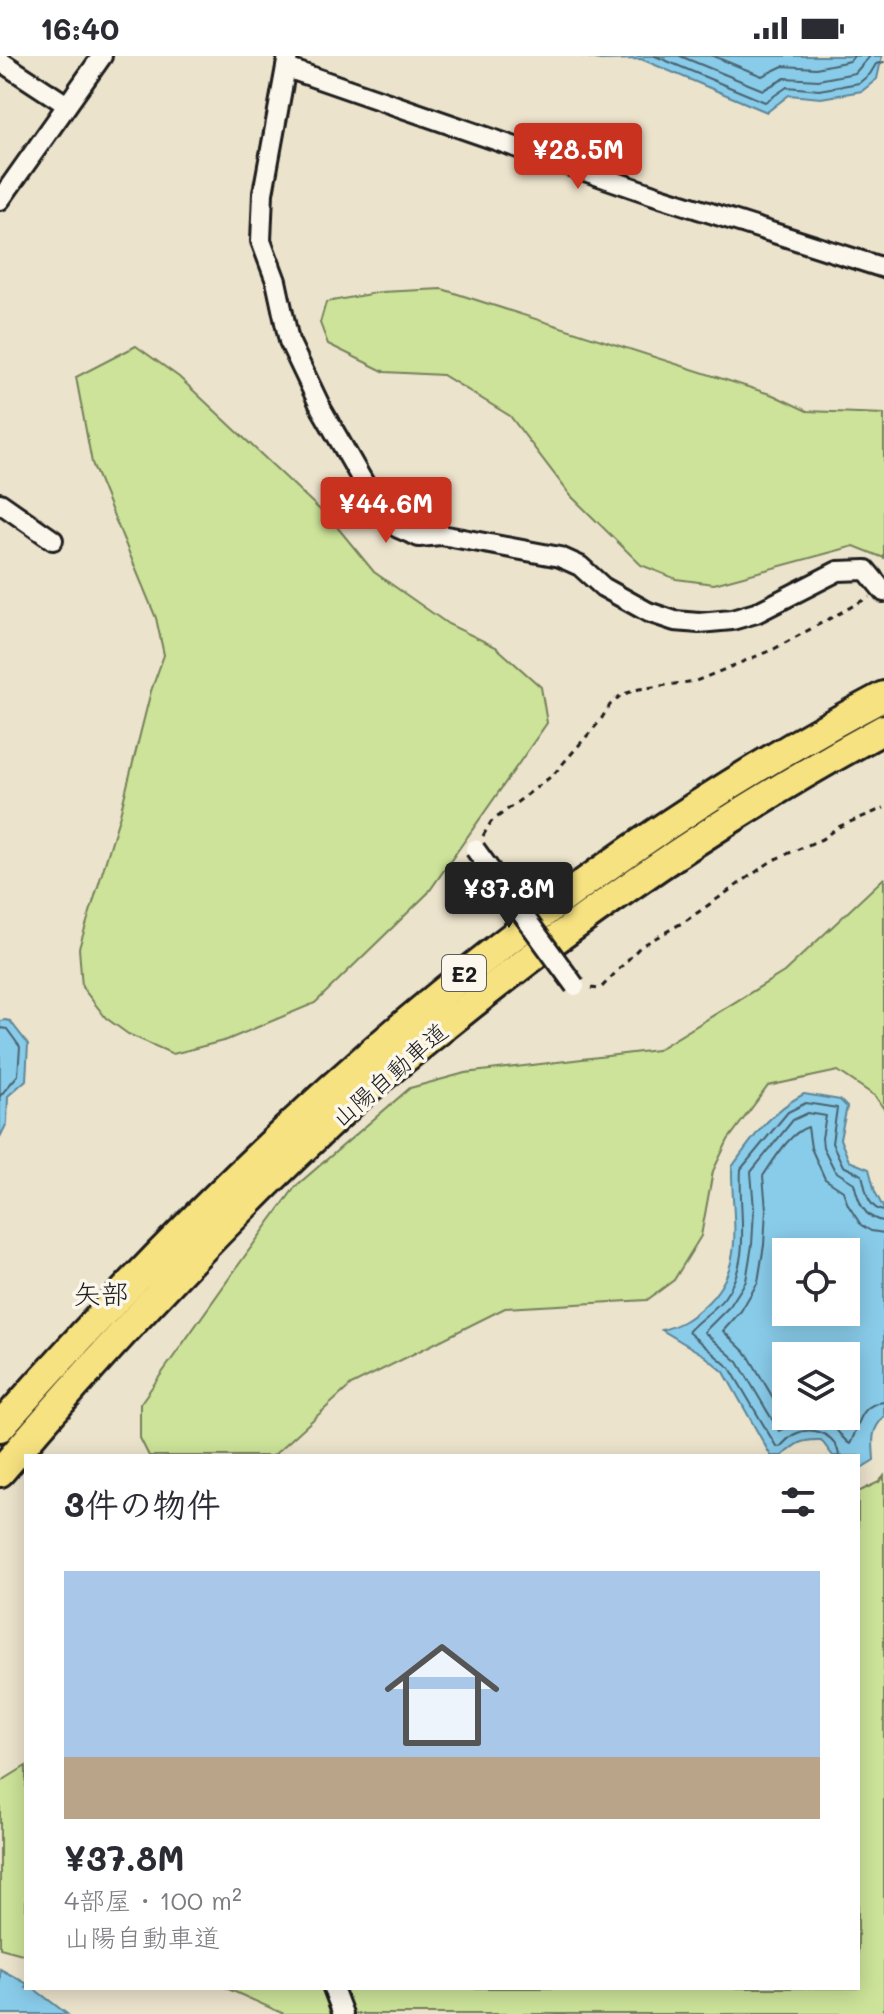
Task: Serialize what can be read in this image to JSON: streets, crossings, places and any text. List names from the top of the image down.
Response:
{
  "streets": {
    "highway": ["E2", "山陽自動車道"]
  },
  "districts": ["矢部"],
  "page": {
    "status": "16:40",
    "price": ["¥28.5M", "¥44.6M", "¥37.8M"],
    "heading": "3件の物件",
    "list": [
      {
        "name": "¥37.8M",
        "note": "4部屋 · 100 m² · 山陽自動車道"
      }
    ]
  }
}
